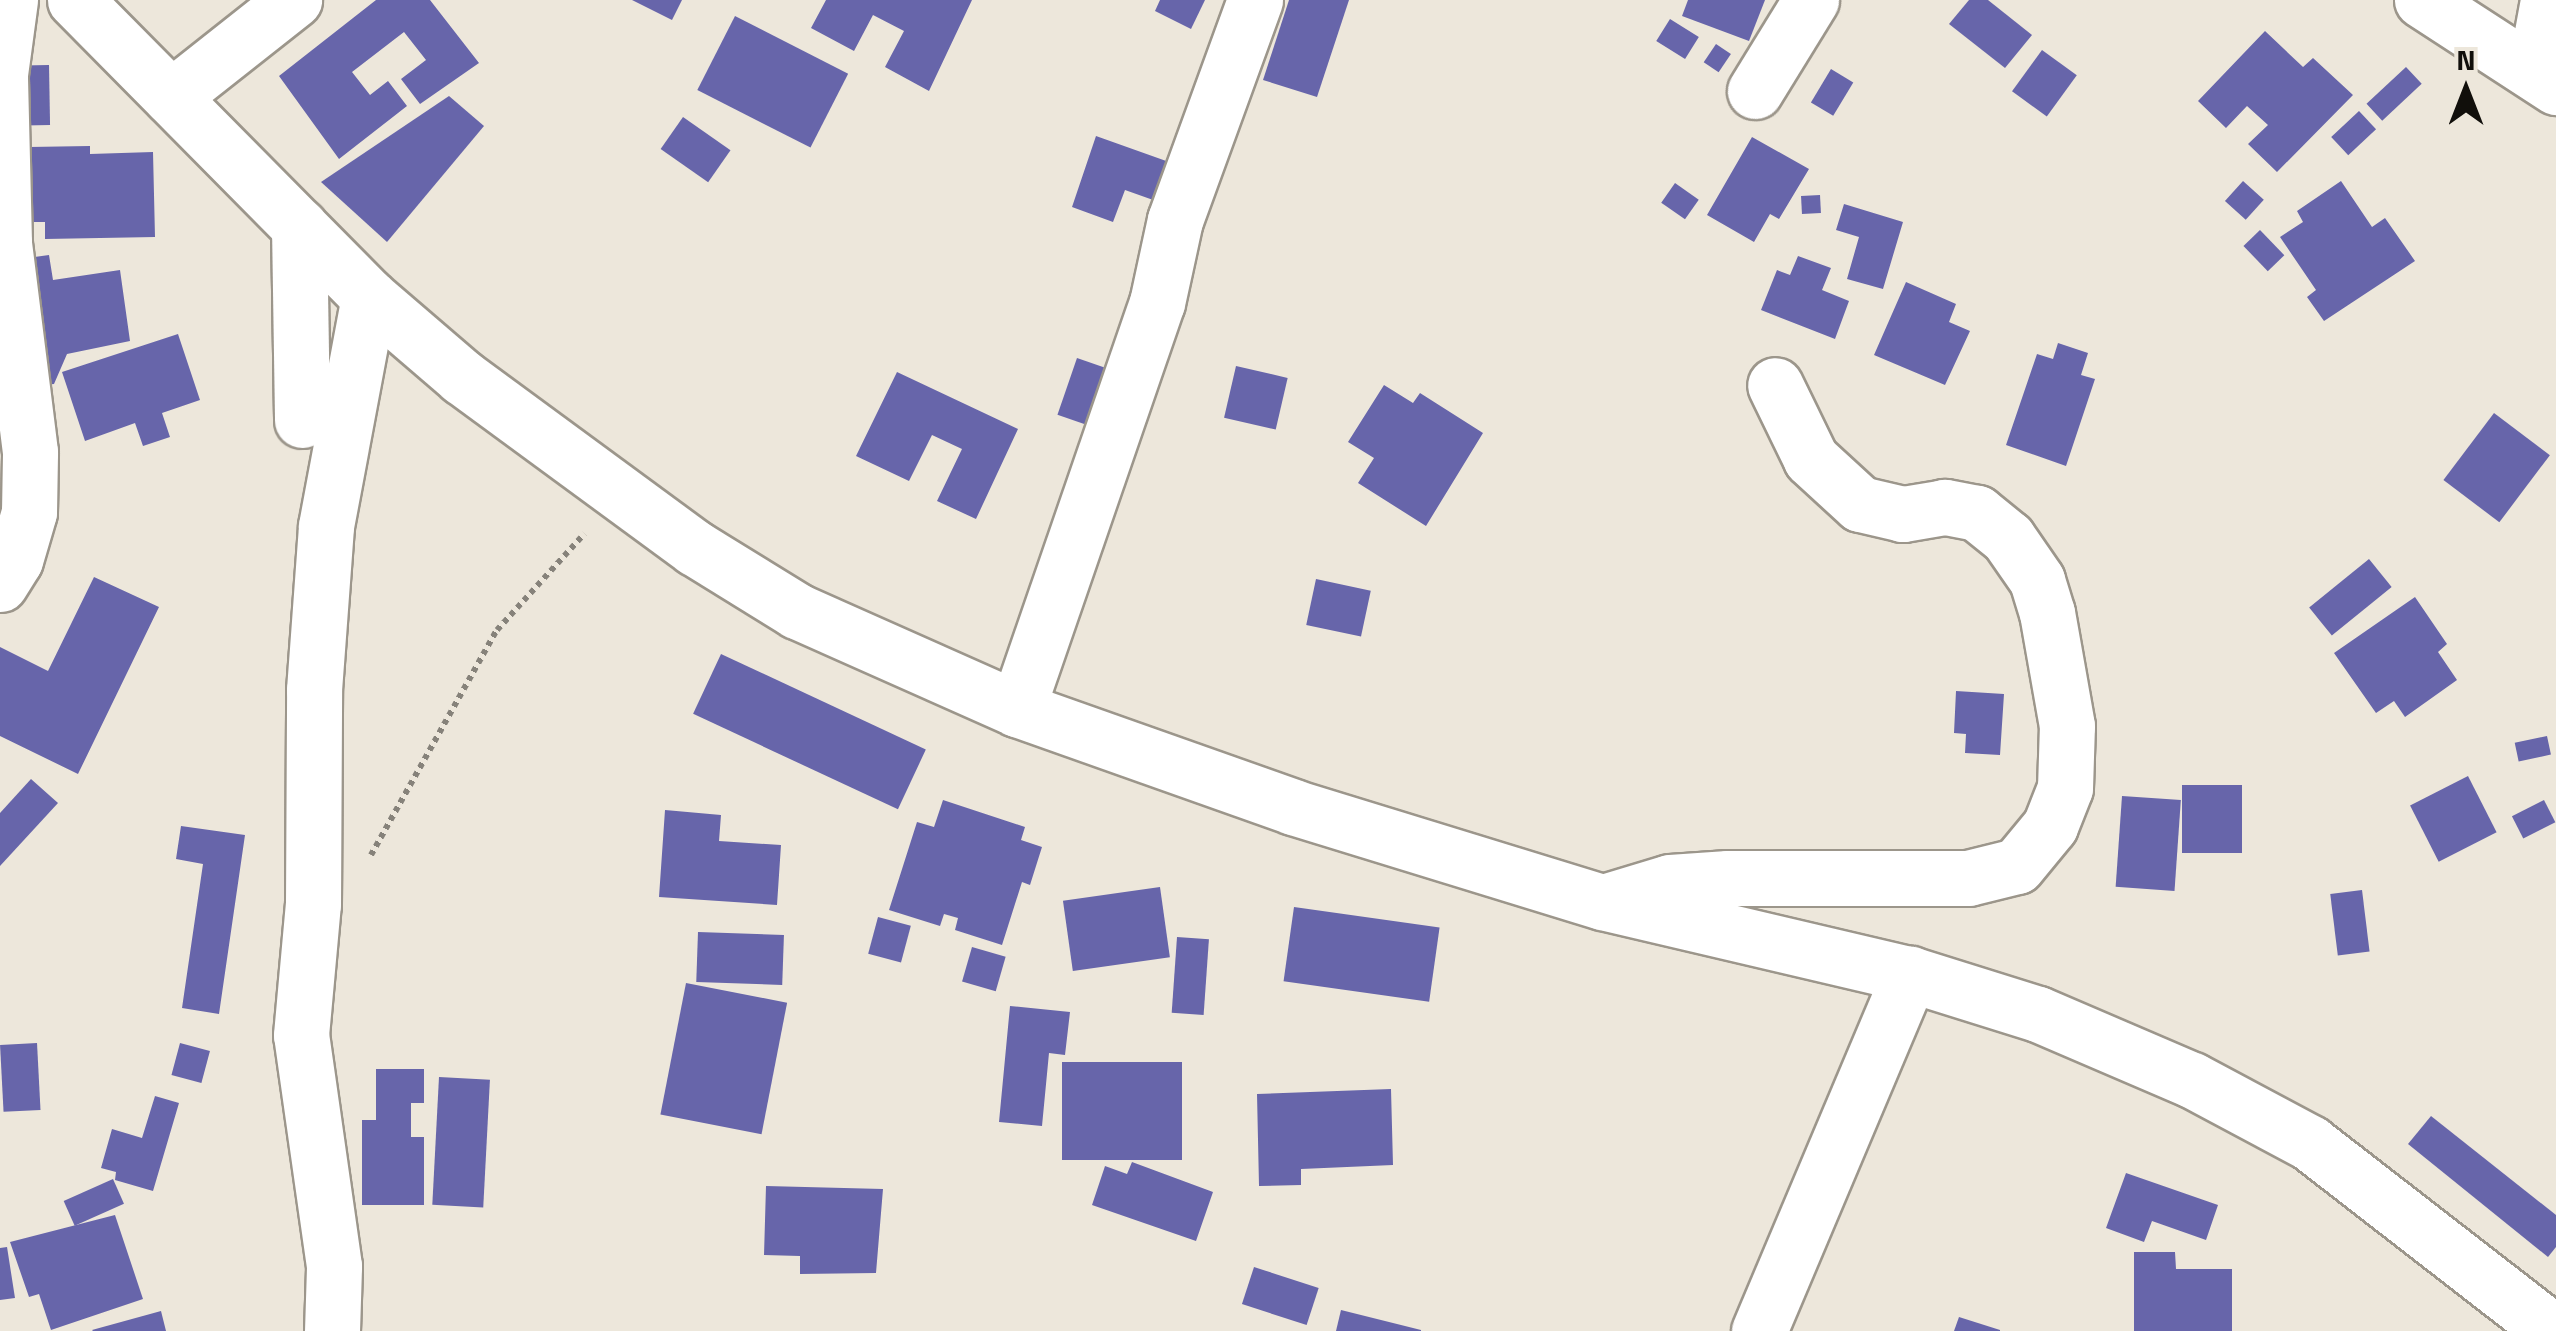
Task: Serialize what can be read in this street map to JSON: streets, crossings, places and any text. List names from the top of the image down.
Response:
{
  "north": "top"
}
